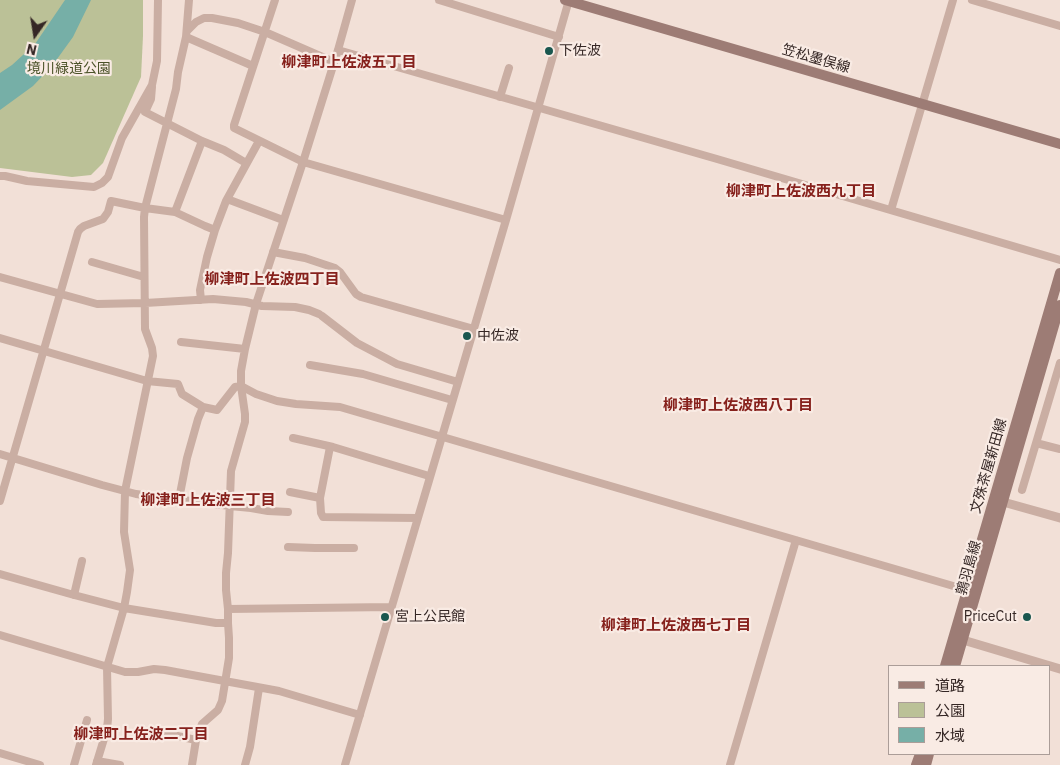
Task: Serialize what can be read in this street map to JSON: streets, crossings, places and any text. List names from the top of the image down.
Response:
{
  "streets": {
    "main road": ["笠松墨俣線", "文殊茶屋新田線", "鶉羽島線"]
  },
  "crossings": [
    ["文殊茶屋新田線", "鶉羽島線"]
  ],
  "districts": [
    "柳津町上佐波五丁目",
    "柳津町上佐波西九丁目",
    "柳津町上佐波四丁目",
    "柳津町上佐波西八丁目",
    "柳津町上佐波三丁目",
    "柳津町上佐波西七丁目",
    "柳津町上佐波二丁目"
  ],
  "parks": ["境川緑道公園"],
  "places": [
    "下佐波",
    "中佐波",
    "宮上公民館",
    "PriceCut"
  ],
  "legend": ["道路", "公園", "水域"],
  "north": "bottom"
}
